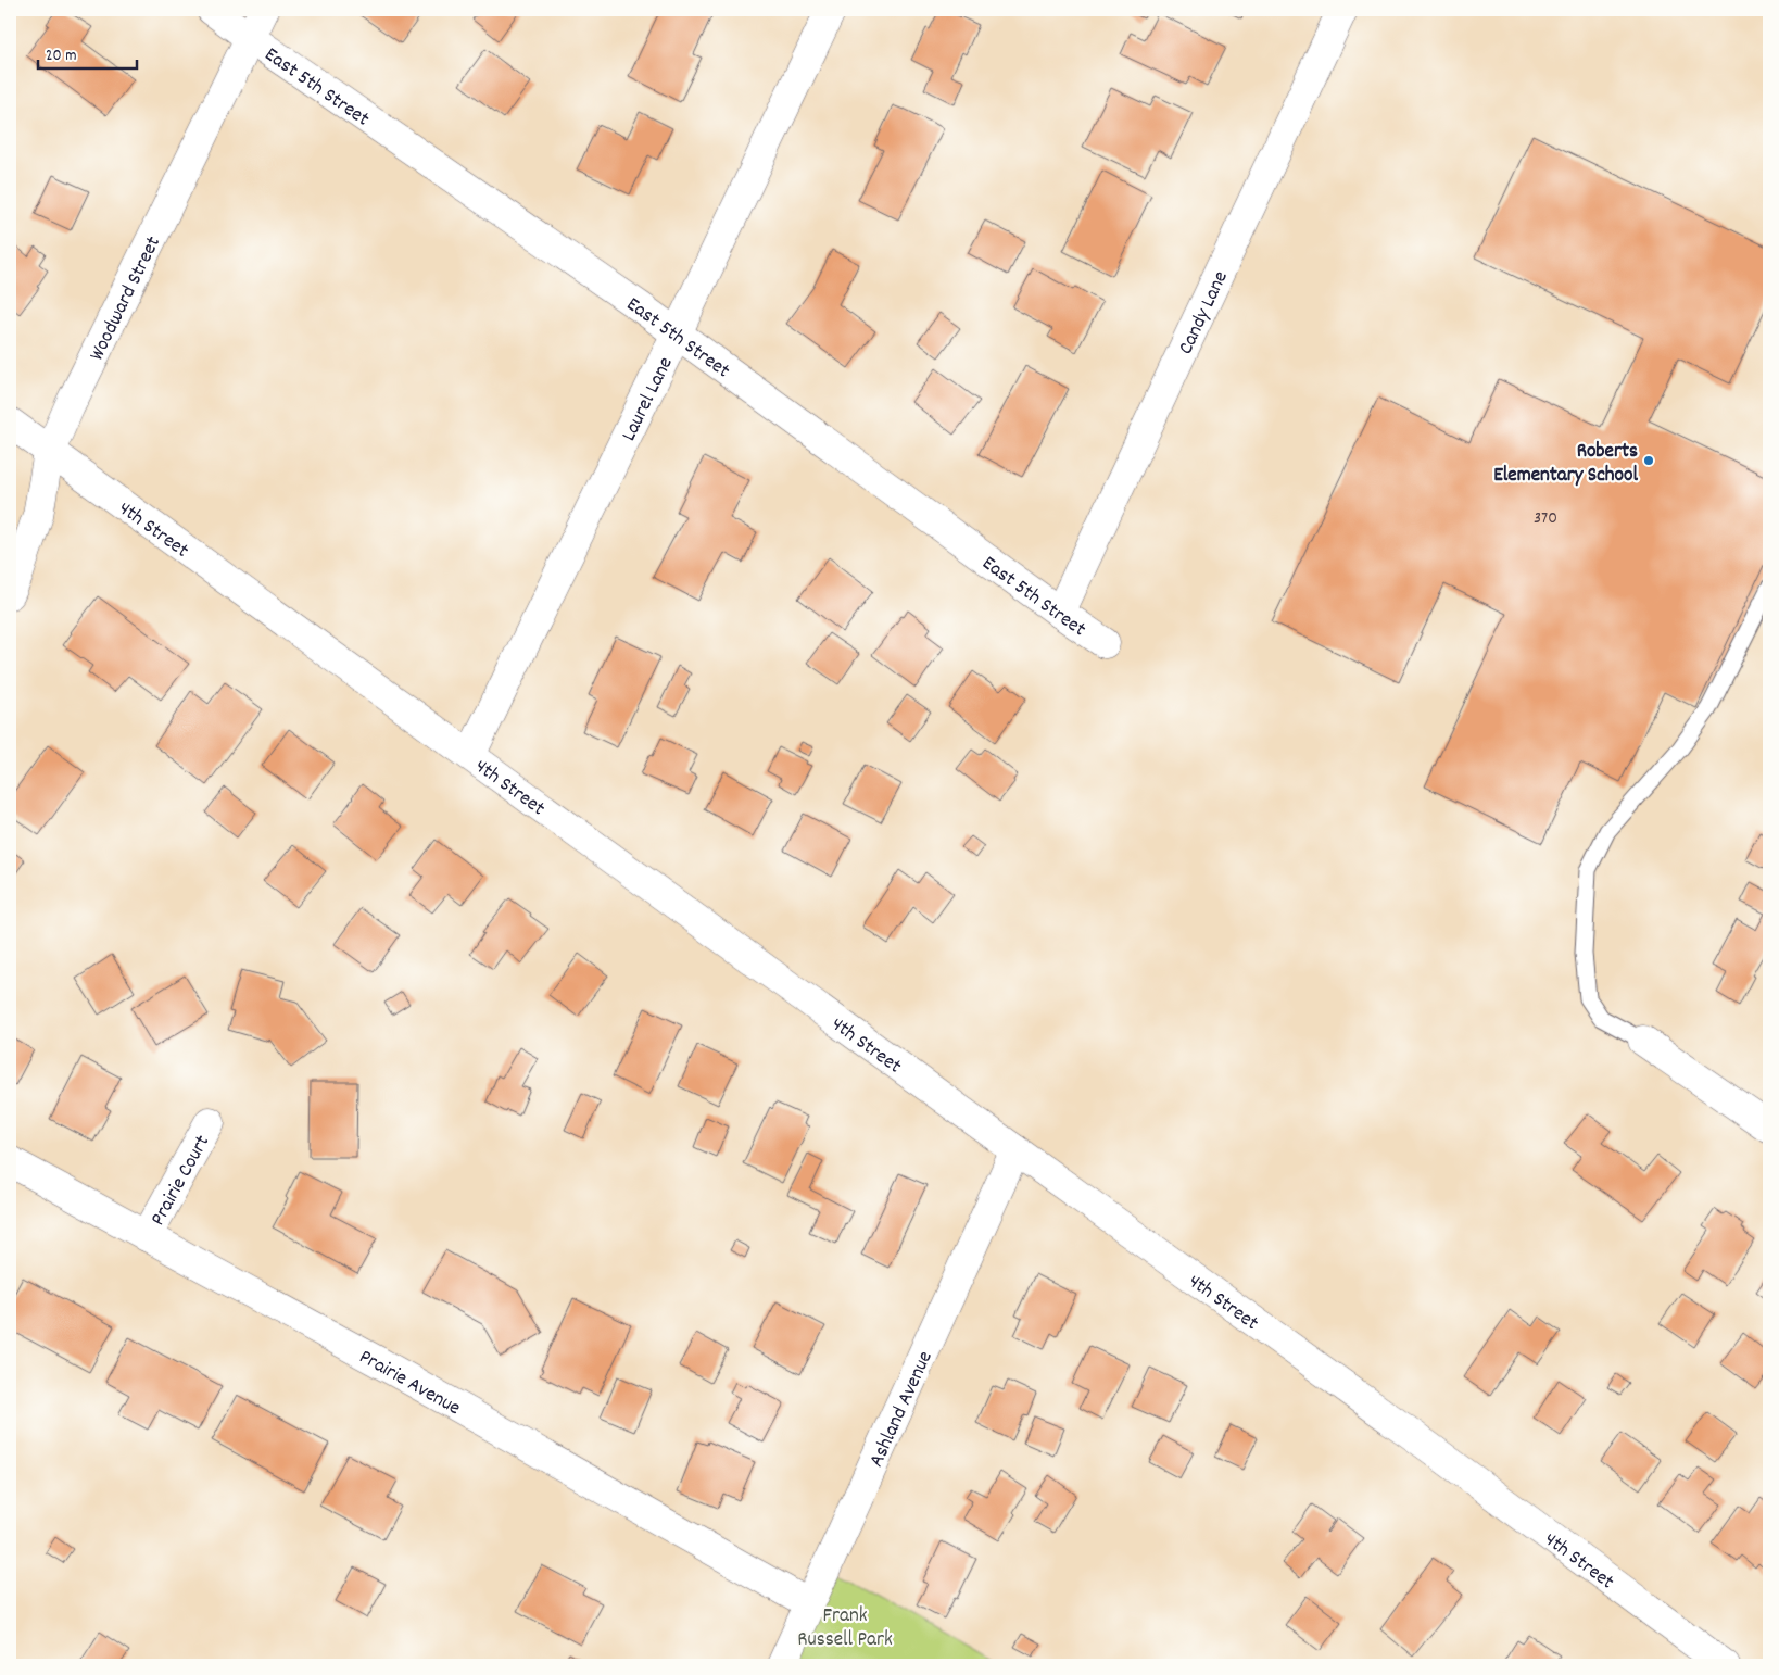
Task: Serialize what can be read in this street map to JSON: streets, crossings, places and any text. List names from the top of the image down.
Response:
{
  "streets": {
    "street": [
      "East 5th Street",
      "Woodward Street",
      "Candy Lane",
      "Laurel Lane",
      "4th Street",
      "Prairie Court",
      "Prairie Avenue",
      "Ashland Avenue"
    ]
  },
  "crossings": [
    ["East 5th Street", "Woodward Street"],
    ["East 5th Street", "Candy Lane"],
    ["East 5th Street", "Laurel Lane"],
    ["Woodward Street", "4th Street"],
    ["Laurel Lane", "4th Street"],
    ["4th Street", "Ashland Avenue"],
    ["Prairie Court", "Prairie Avenue"],
    ["Prairie Avenue", "Ashland Avenue"]
  ],
  "parks": ["Frank Russell Park"],
  "places": ["Roberts Elementary School"],
  "house_numbers": ["370"],
  "scale_bar": "20 m"
}
